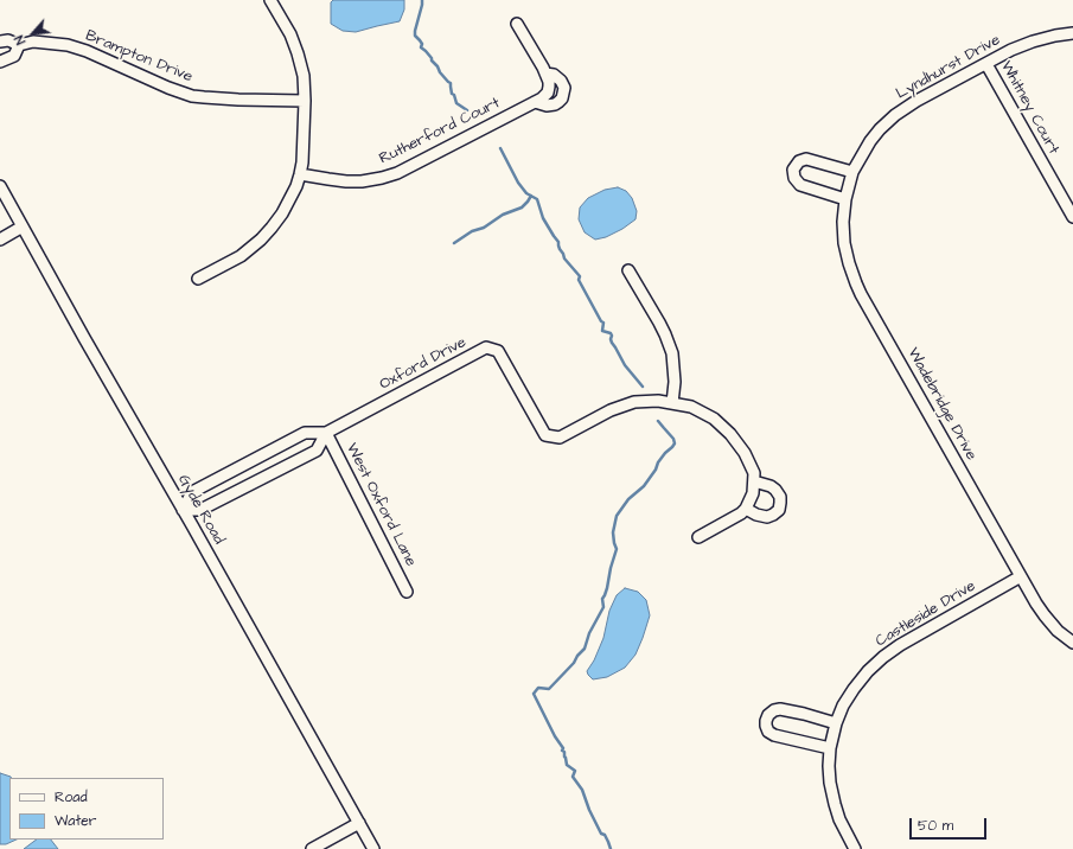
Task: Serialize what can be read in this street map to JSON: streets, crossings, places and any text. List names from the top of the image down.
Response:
{
  "streets": {
    "street": [
      "Brampton Drive",
      "Lyndhurst Drive",
      "Whitney Court",
      "Rutherford Court",
      "Oxford Drive",
      "Wadebridge Drive",
      "West Oxford Lane",
      "Gyde Road",
      "Castleside Drive"
    ]
  },
  "crossings": [
    ["Lyndhurst Drive", "Whitney Court"],
    ["Lyndhurst Drive", "Wadebridge Drive"],
    ["Oxford Drive", "West Oxford Lane"],
    ["Oxford Drive", "Gyde Road"],
    ["Wadebridge Drive", "Castleside Drive"]
  ],
  "legend": ["Road", "Water"],
  "scale_bar": "50 m",
  "north": "bottom left"
}
